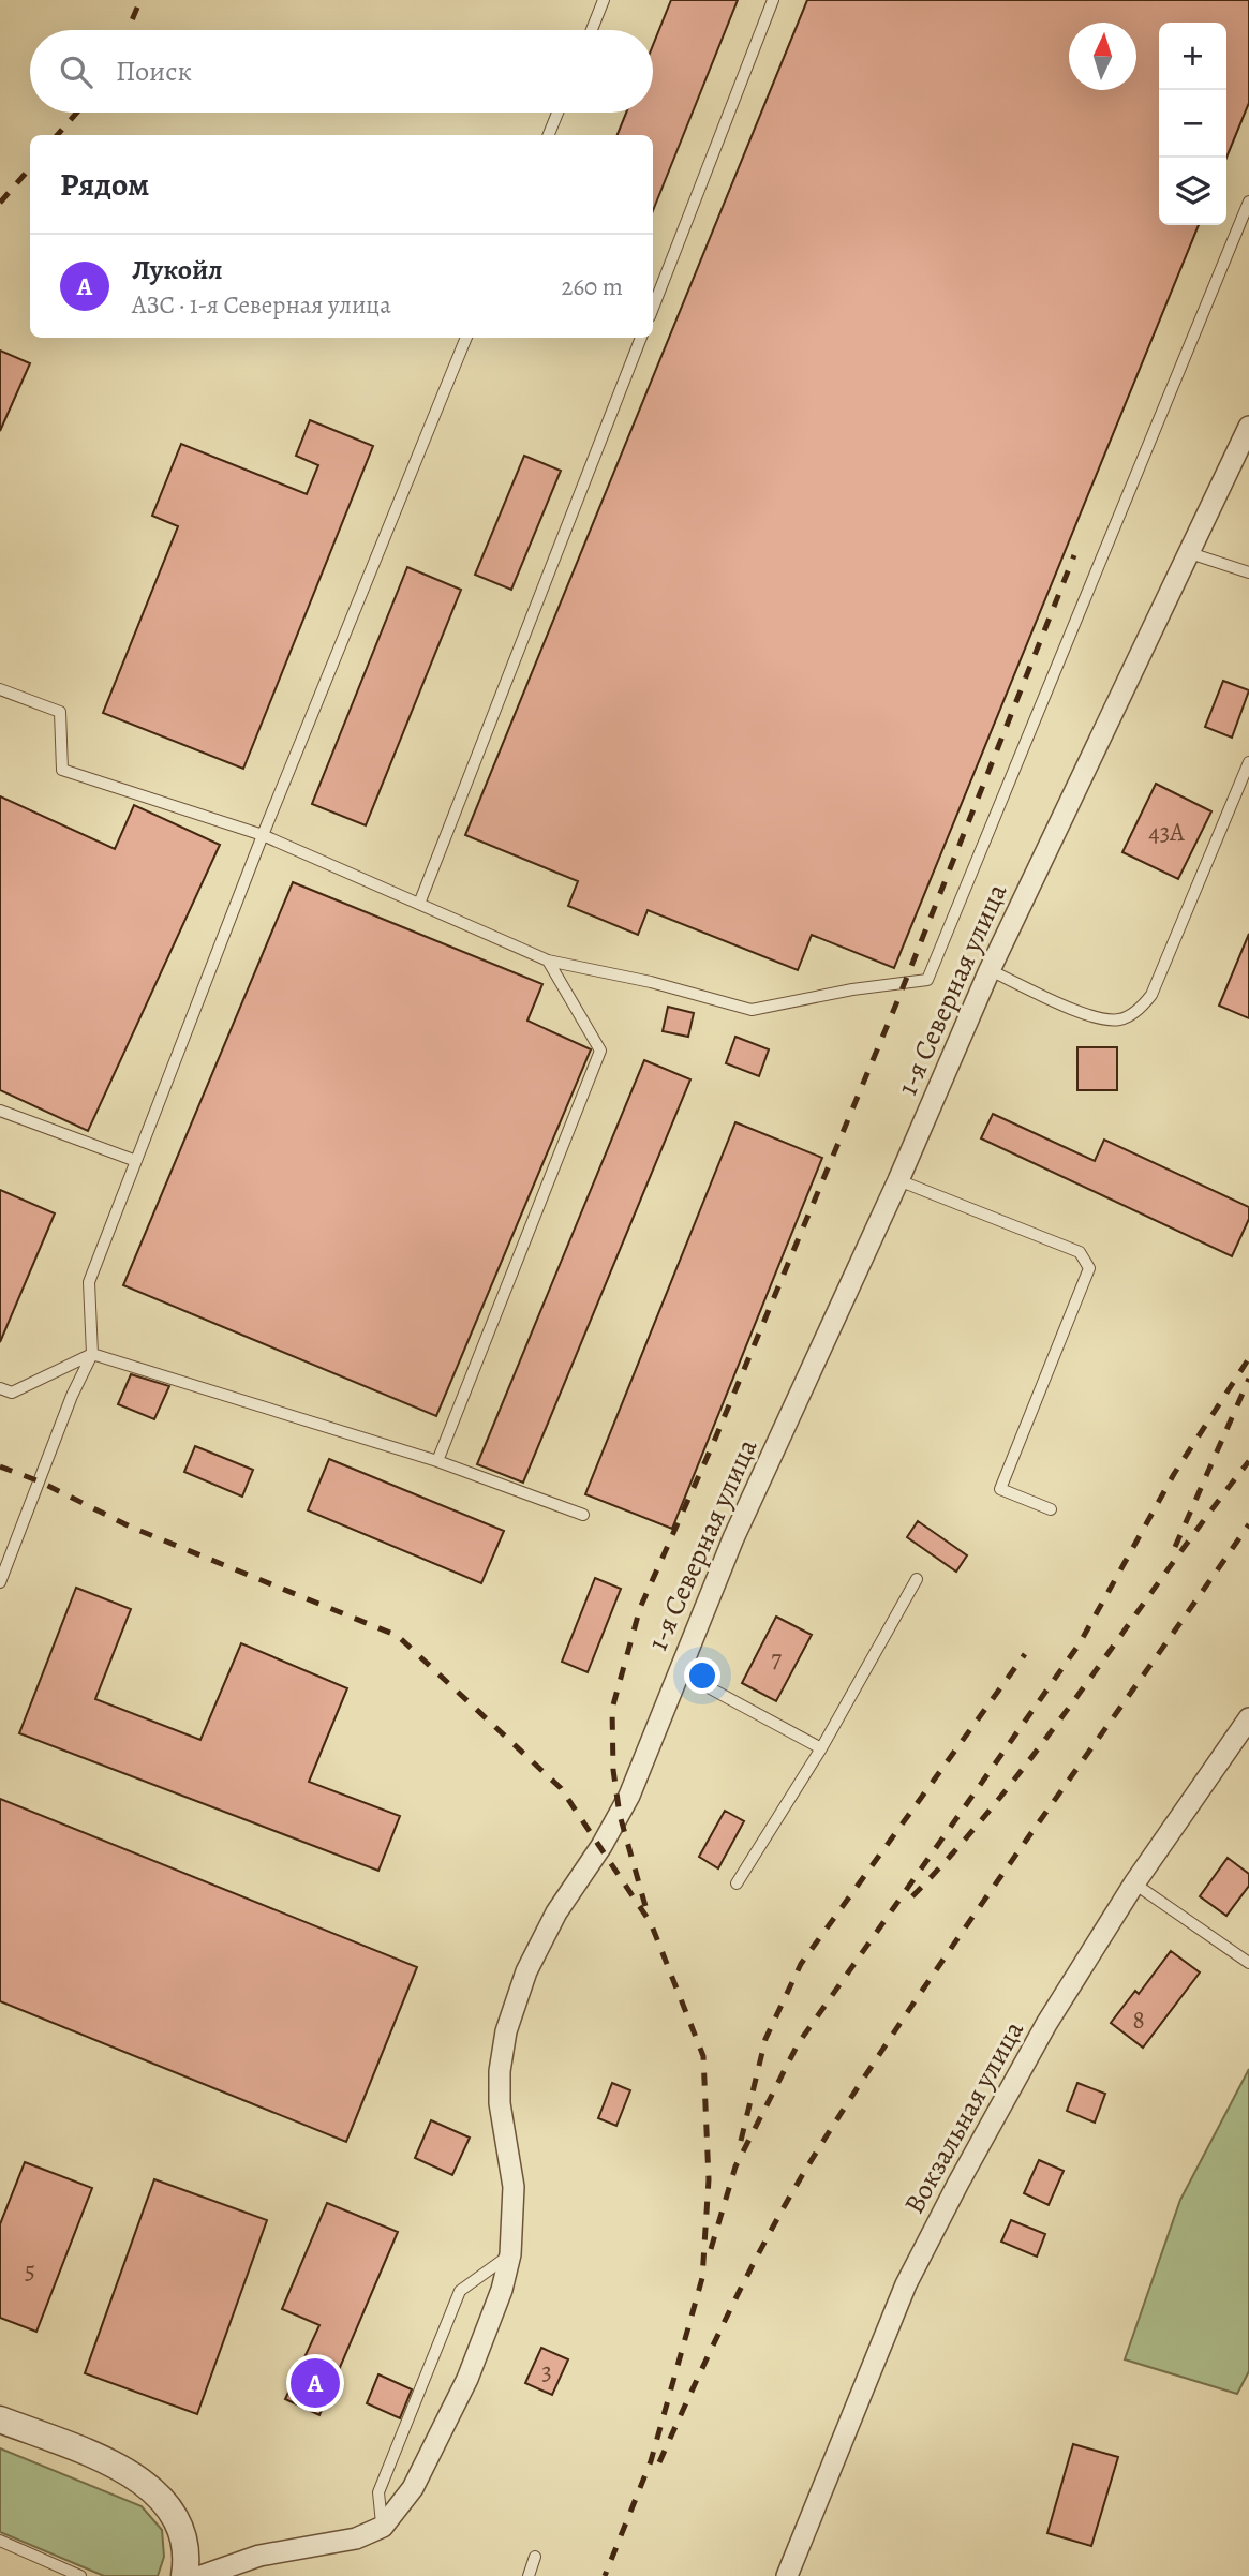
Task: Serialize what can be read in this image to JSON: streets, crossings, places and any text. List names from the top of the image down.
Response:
{
  "streets": {
    "street": ["1-я Северная улица", "Вокзальная улица"]
  },
  "house_numbers": [
    "43А",
    "7",
    "8",
    "5",
    "3"
  ],
  "north": "top",
  "page": {
    "map_buttons": ["+", "−"],
    "search": "Поиск",
    "heading": "Рядом",
    "list": [
      {
        "mark": "A",
        "name": "Лукойл",
        "note": "АЗС · 1-я Северная улица",
        "value": "260 m"
      }
    ],
    "pins": "A"
  }
}
